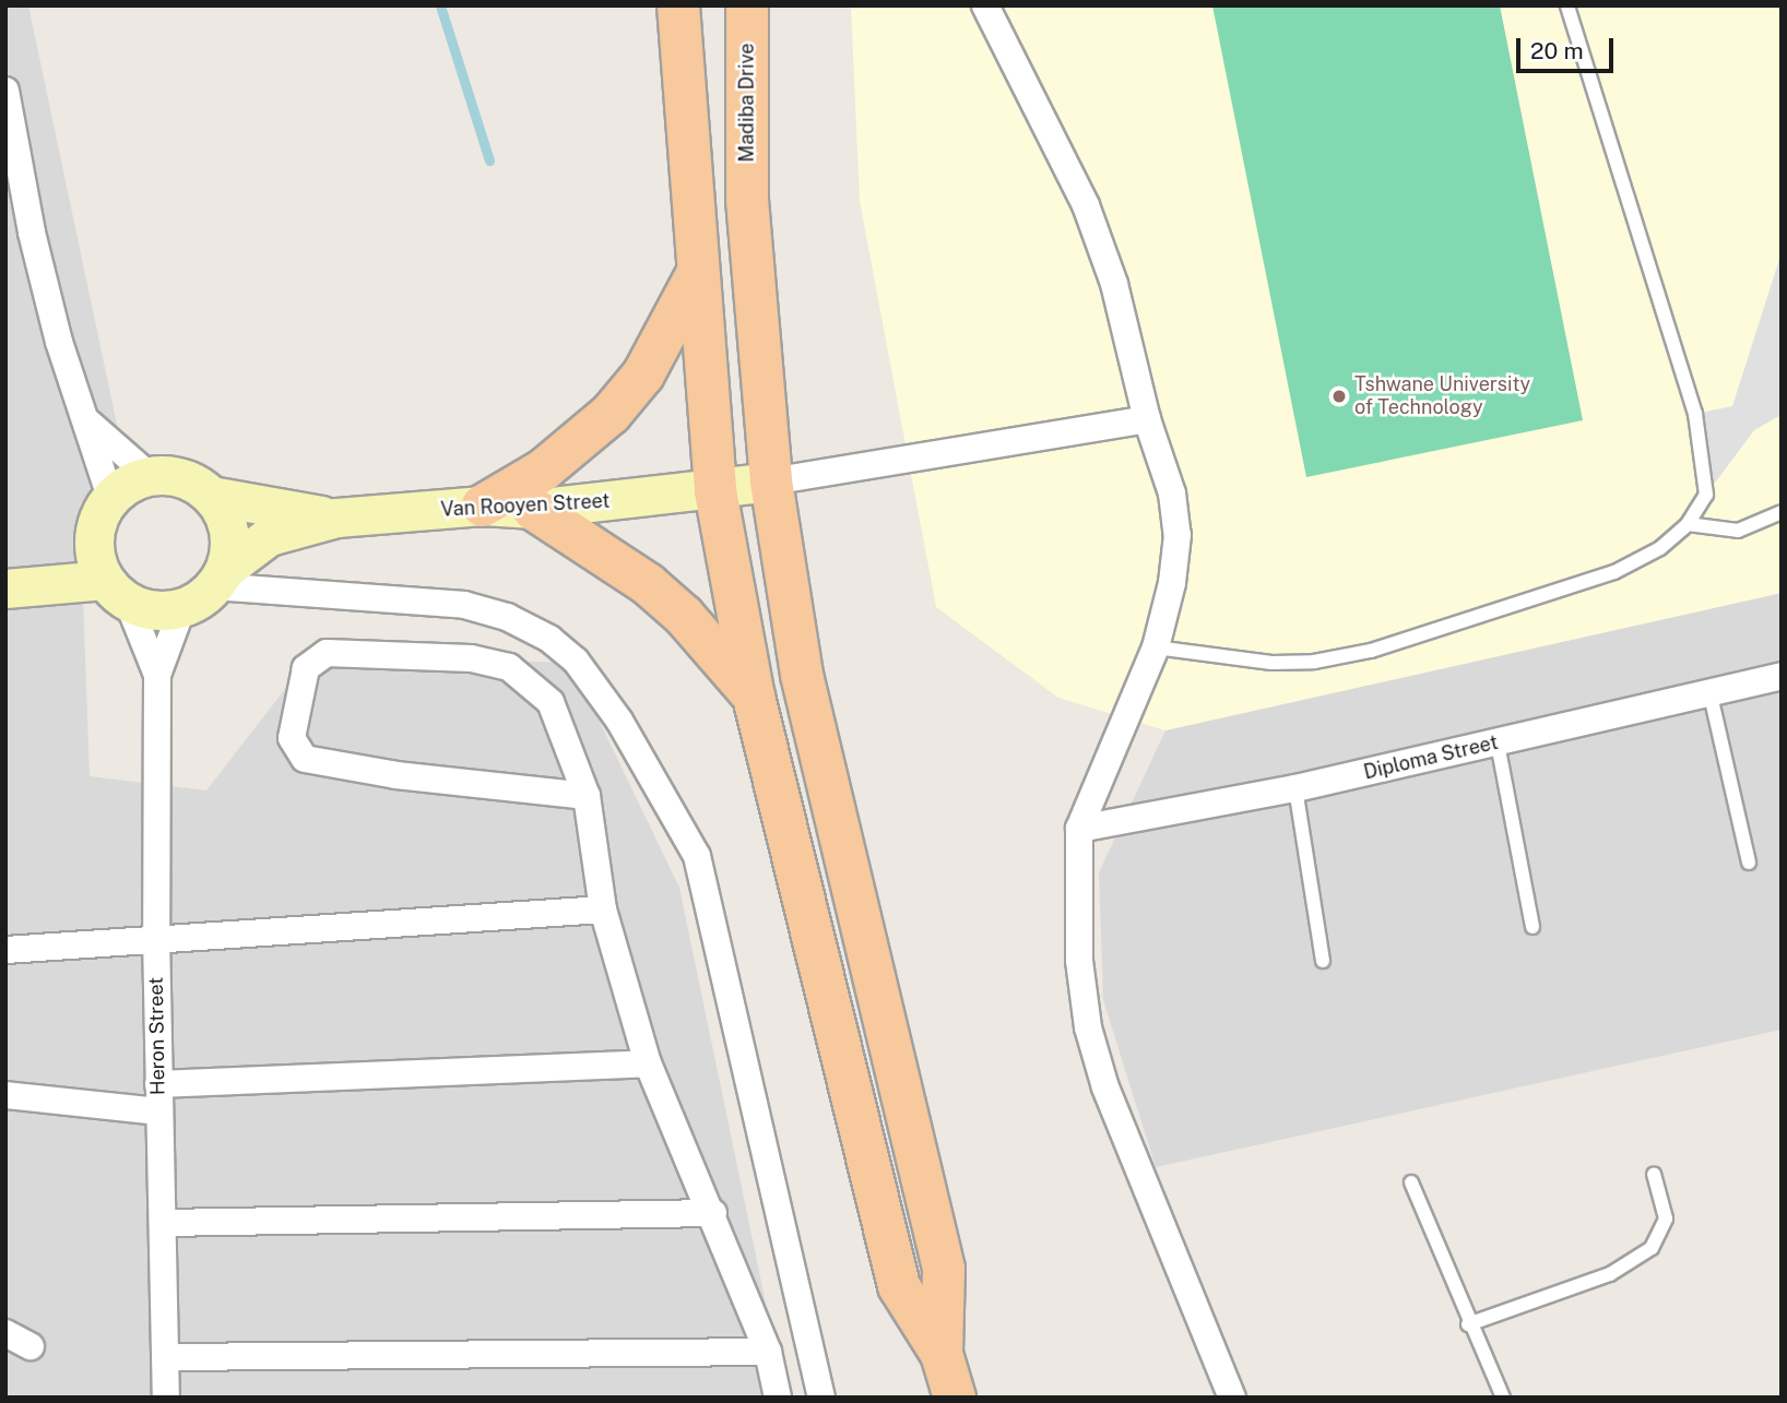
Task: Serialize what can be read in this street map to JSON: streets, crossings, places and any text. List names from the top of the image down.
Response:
{
  "streets": {
    "main road": ["Madiba Drive"],
    "street": ["Van Rooyen Street", "Diploma Street", "Heron Street"]
  },
  "crossings": [
    ["Madiba Drive", "Van Rooyen Street"],
    ["Van Rooyen Street", "Heron Street"]
  ],
  "places": ["Tshwane University of Technology"],
  "scale_bar": "20 m"
}
